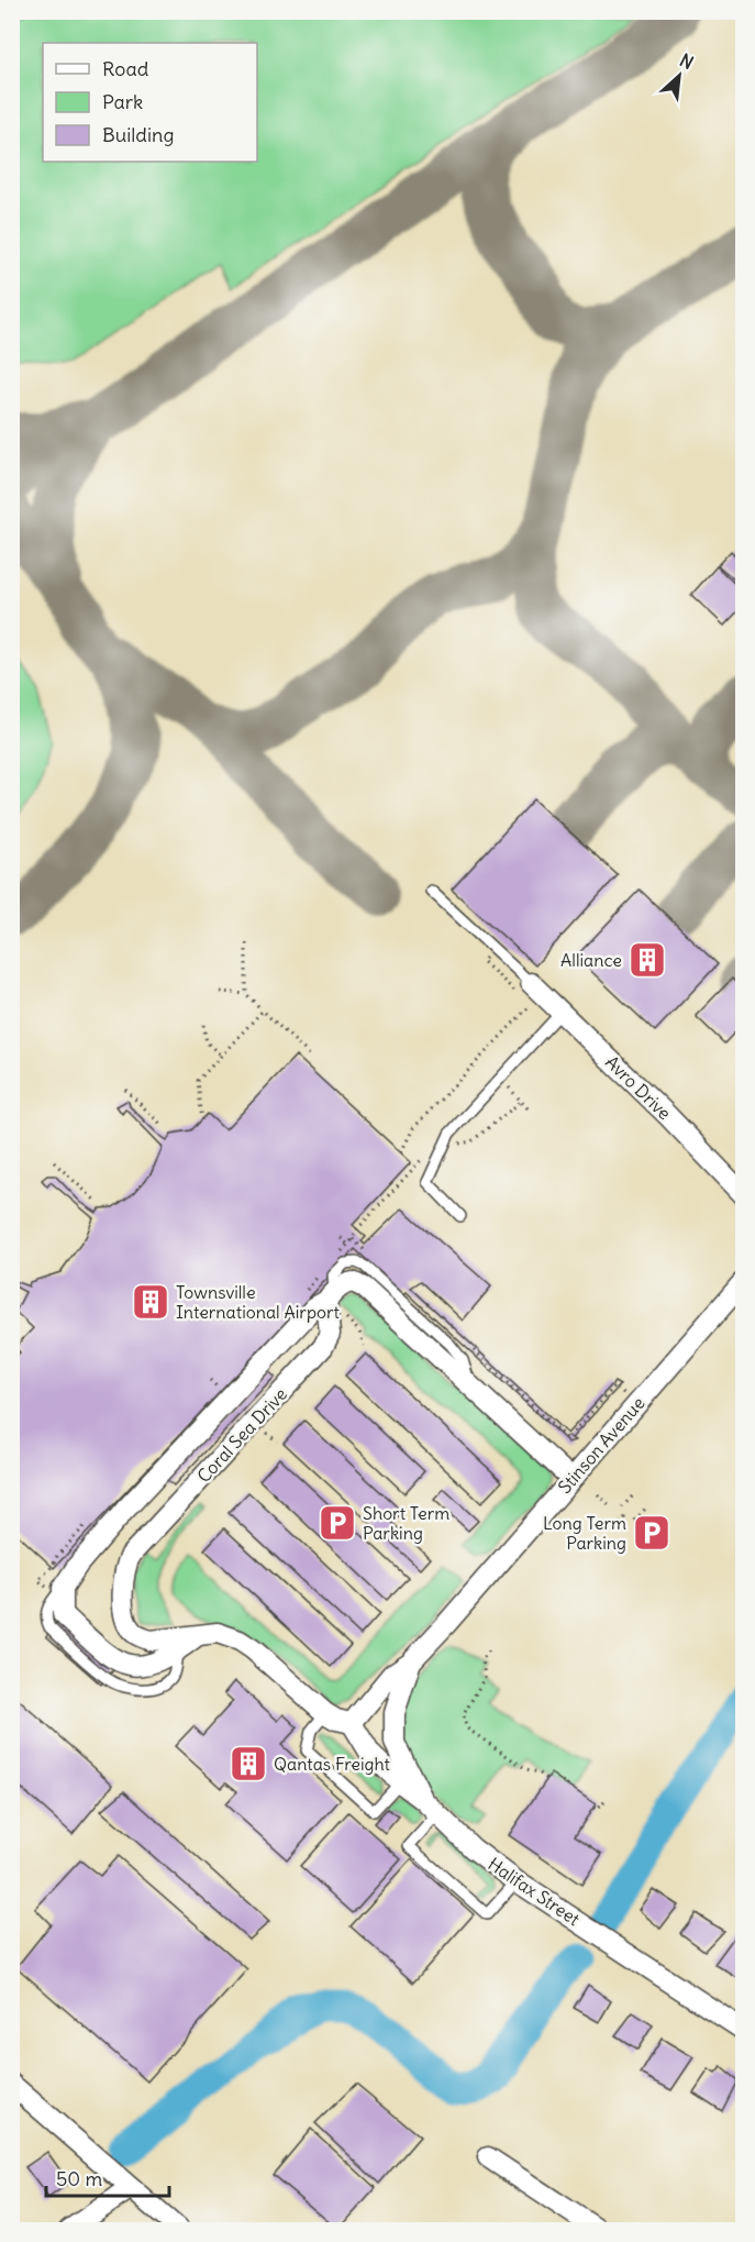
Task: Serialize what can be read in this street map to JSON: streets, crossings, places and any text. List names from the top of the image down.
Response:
{
  "streets": {
    "street": [
      "Avro Drive",
      "Coral Sea Drive",
      "Stinson Avenue",
      "Halifax Street"
    ]
  },
  "crossings": [
    ["Coral Sea Drive", "Stinson Avenue"],
    ["Coral Sea Drive", "Halifax Street"],
    ["Stinson Avenue", "Halifax Street"]
  ],
  "places": {
    "building": ["Alliance", "Townsville International Airport", "Qantas Freight"],
    "parking": ["Short Term Parking", "Long Term Parking"]
  },
  "legend": ["Road", "Park", "Building"],
  "scale_bar": "50 m",
  "north": "top right"
}
